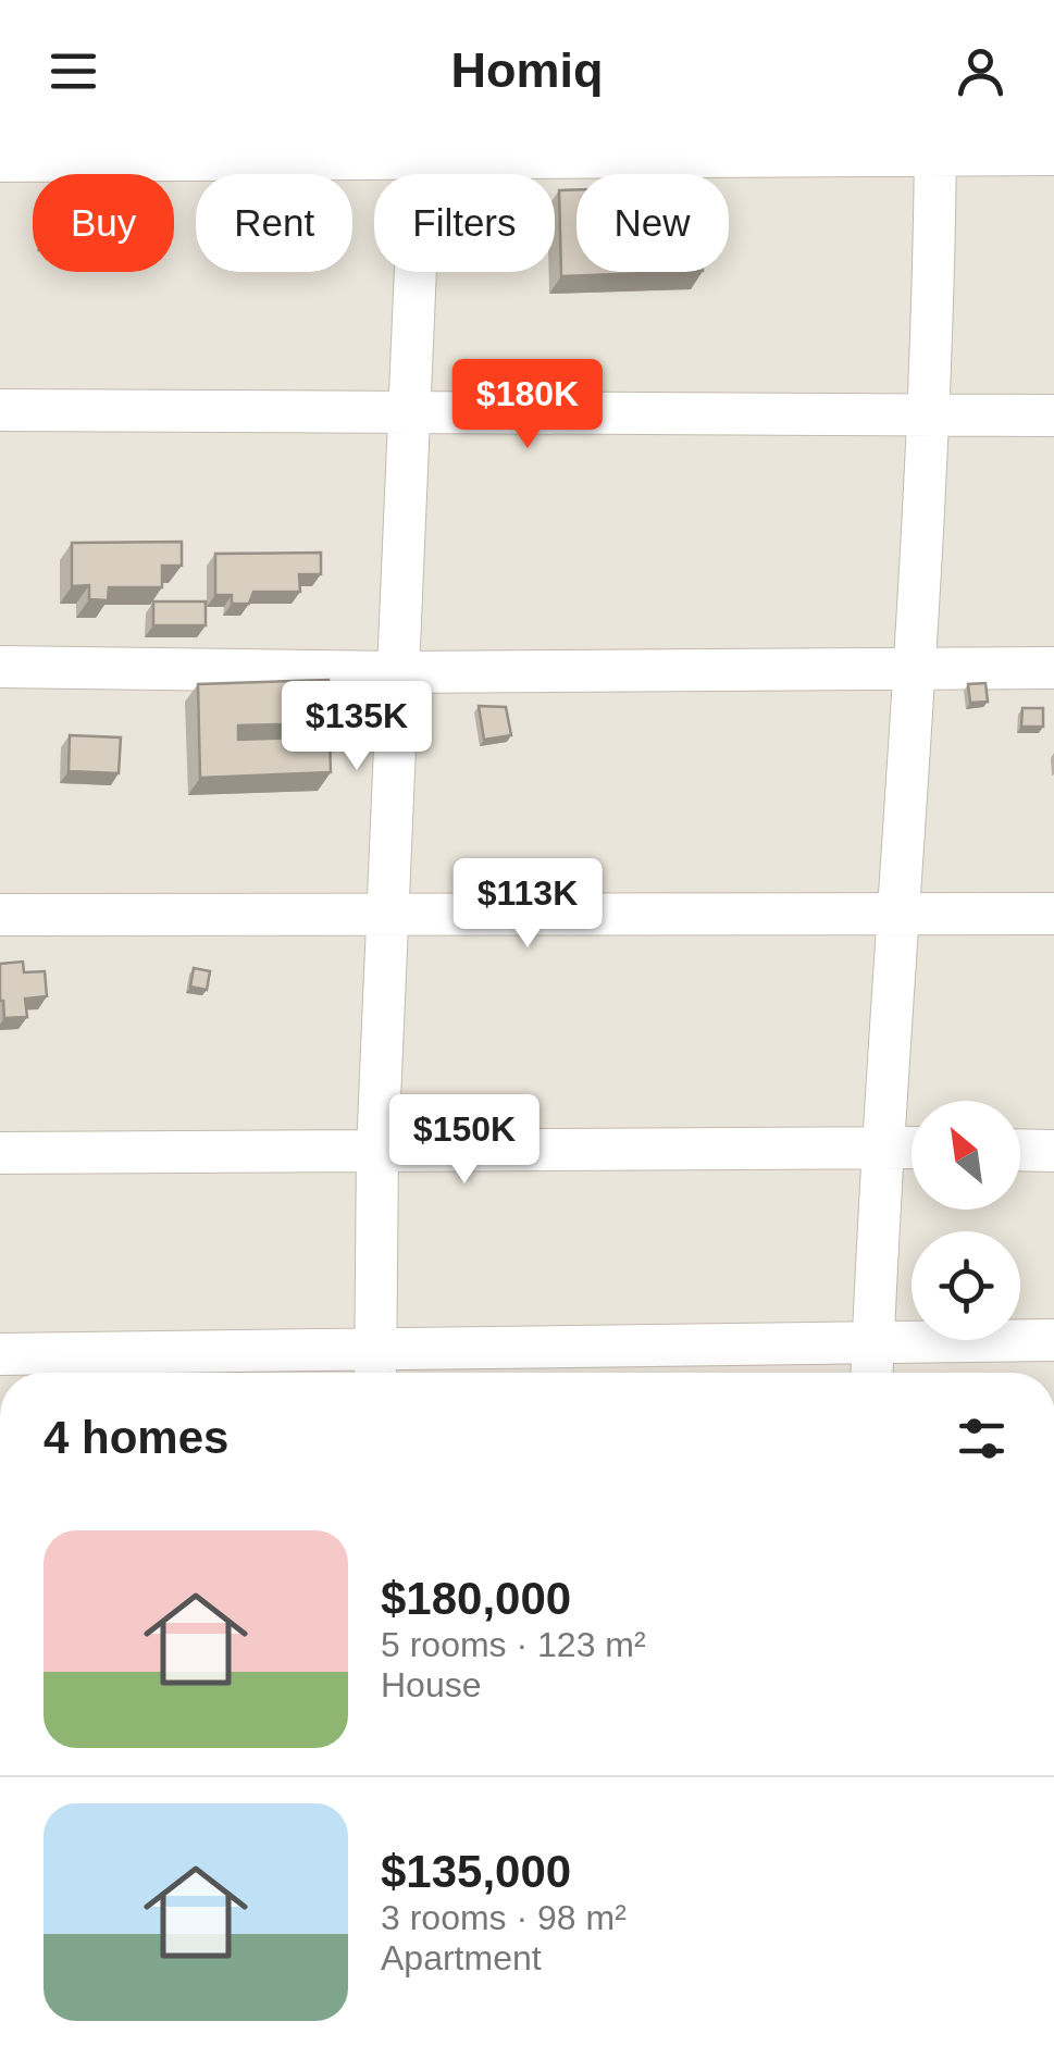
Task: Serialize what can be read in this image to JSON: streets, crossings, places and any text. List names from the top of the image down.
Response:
{
  "north": "top left",
  "page": {
    "header": "Homiq",
    "chip": [
      "Buy",
      "Rent",
      "Filters",
      "New"
    ],
    "price": [
      "$180K",
      "$135K",
      "$113K",
      "$150K"
    ],
    "heading": "4 homes",
    "list": [
      {
        "name": "$180,000",
        "note": "5 rooms · 123 m² · House"
      },
      {
        "name": "$135,000",
        "note": "3 rooms · 98 m² · Apartment"
      }
    ]
  }
}
